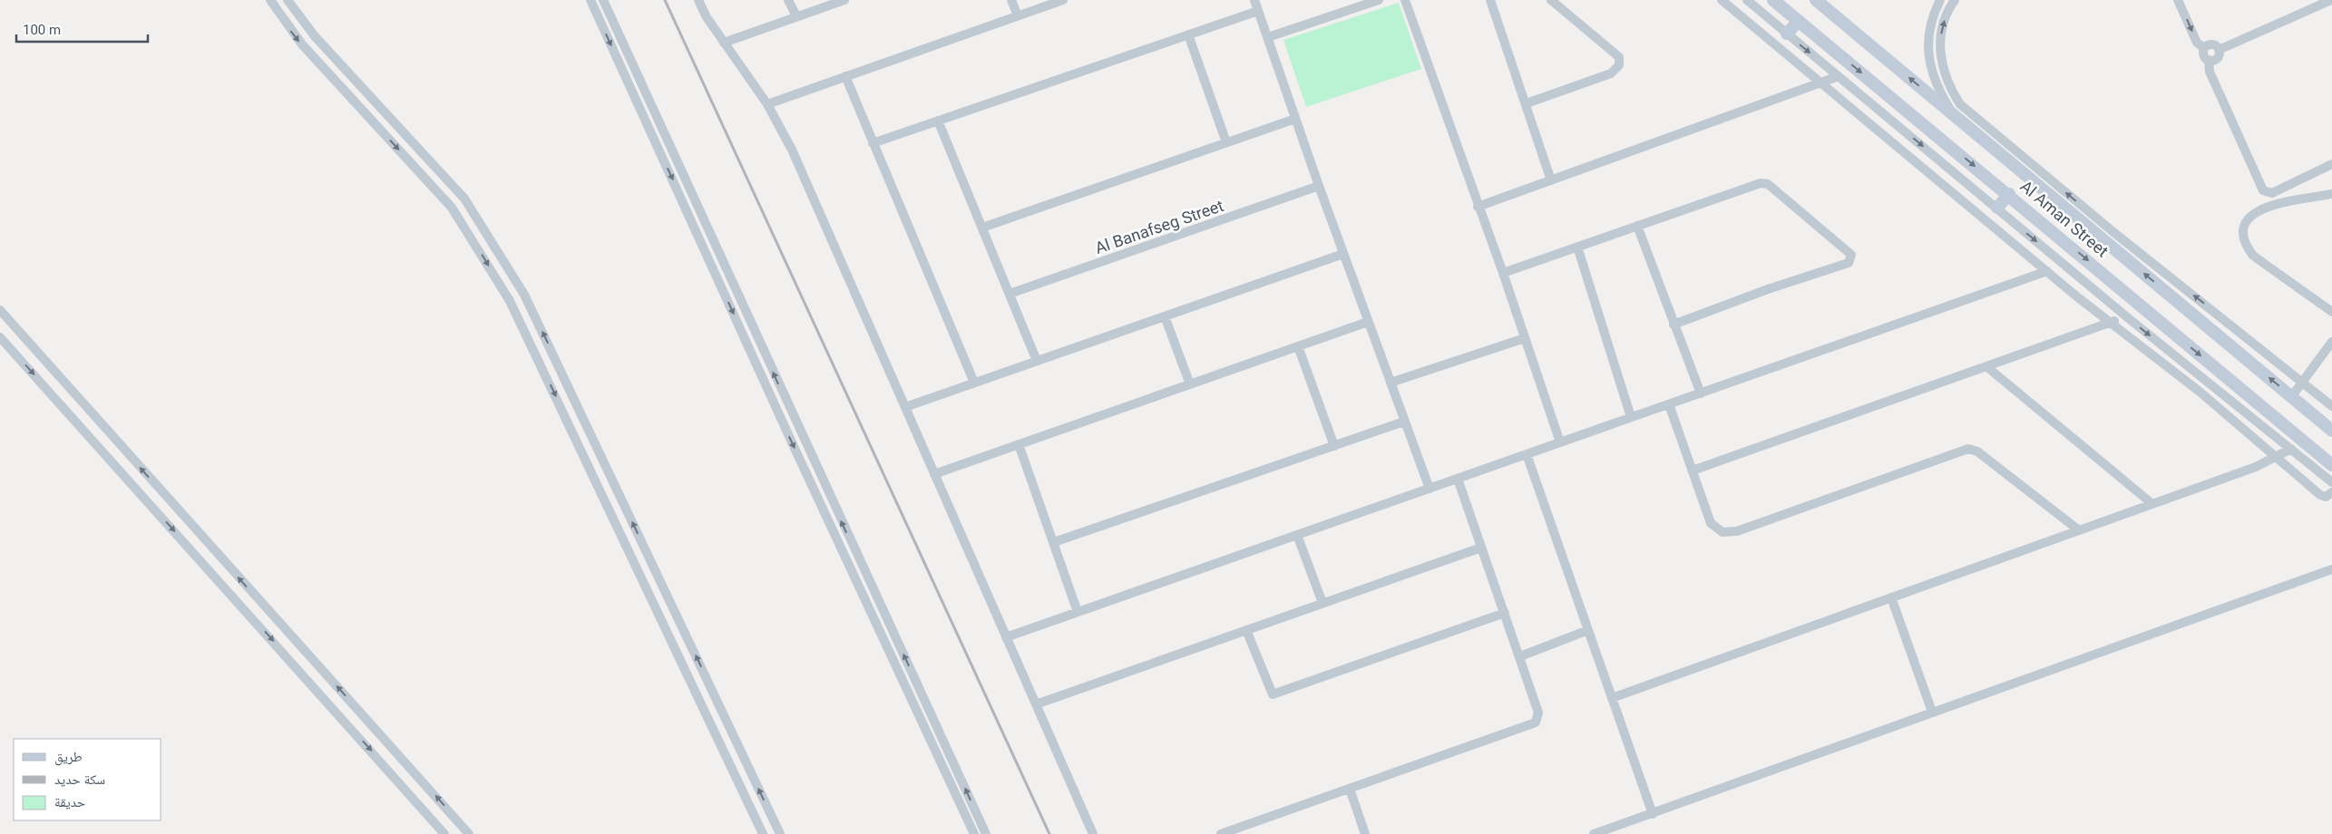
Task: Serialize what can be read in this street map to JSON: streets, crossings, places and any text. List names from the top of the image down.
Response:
{
  "streets": {
    "street": ["Al Aman Street", "Al Banafseg Street"]
  },
  "legend": ["طريق", "سكة حديد", "حديقة"],
  "scale_bar": "100 m"
}
